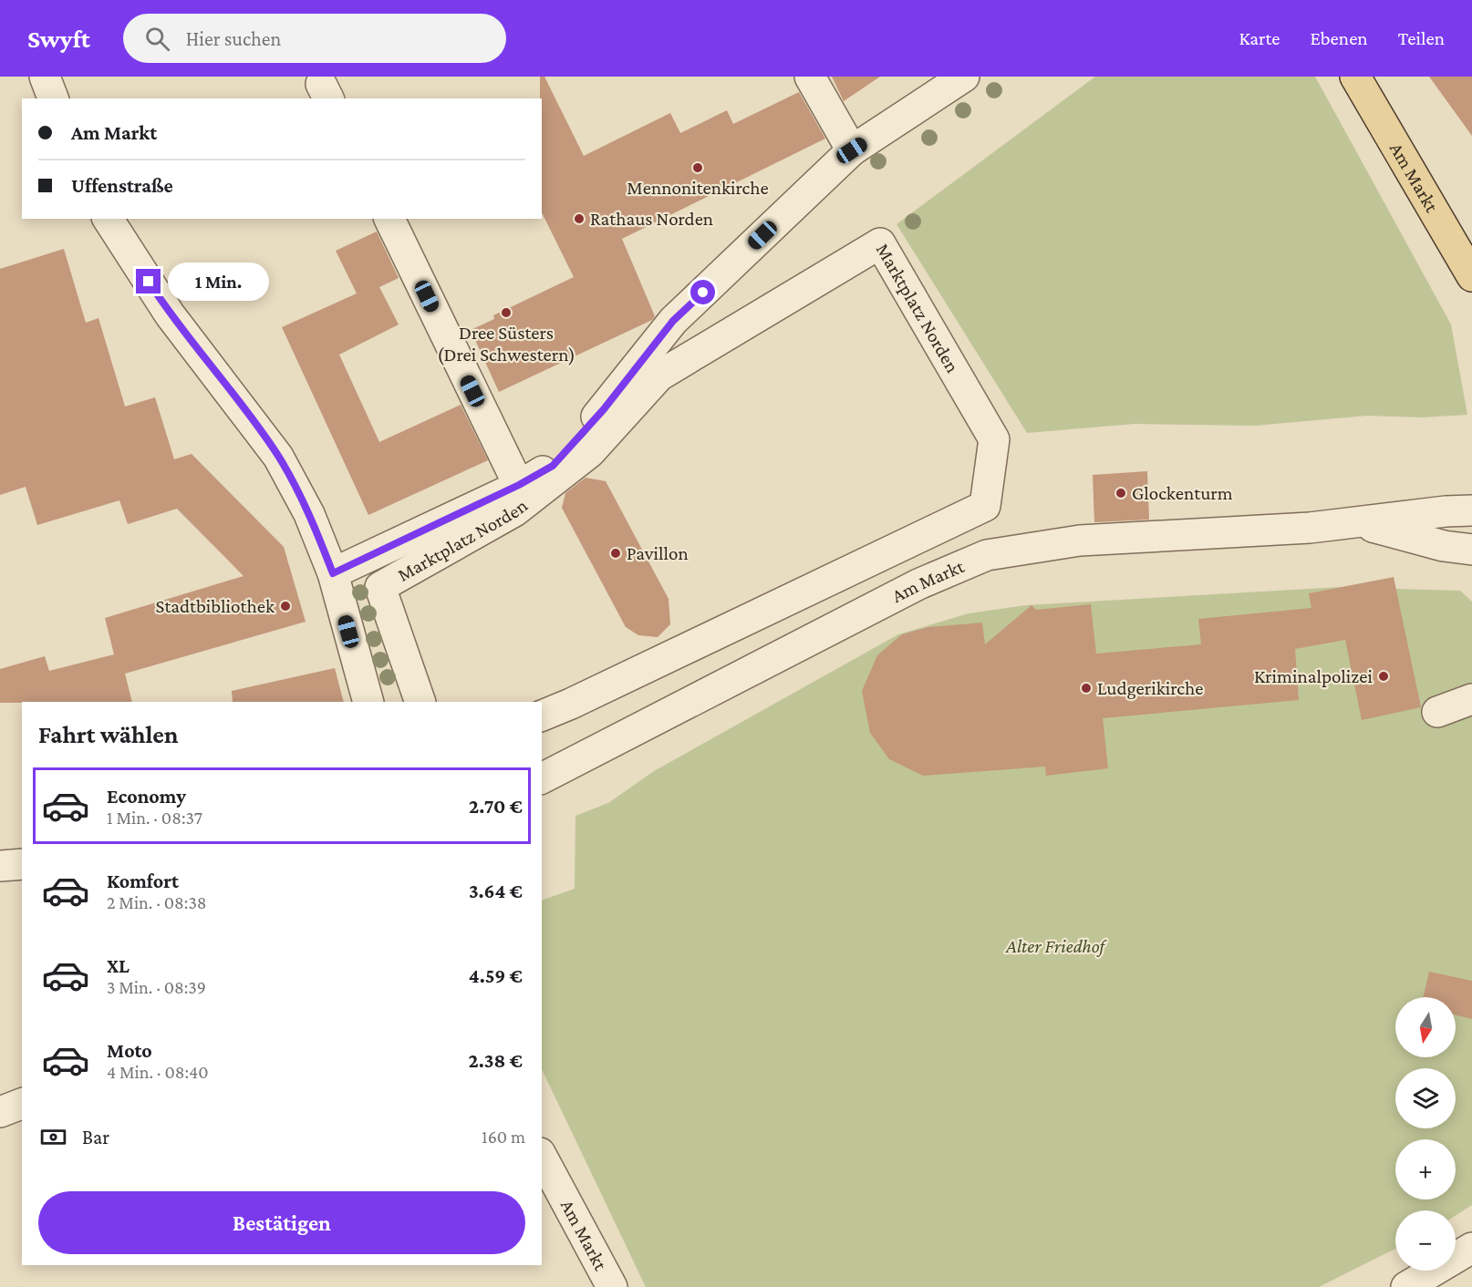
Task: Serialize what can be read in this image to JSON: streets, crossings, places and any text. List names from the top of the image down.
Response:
{
  "streets": {
    "main road": ["Am Markt"],
    "street": ["Marktplatz Norden"]
  },
  "parks": ["Alter Friedhof"],
  "places": [
    "Mennonitenkirche",
    "Rathaus Norden",
    "Dree Süsters (Drei Schwestern)",
    "Glockenturm",
    "Pavillon",
    "Stadtbibliothek",
    "Kriminalpolizei",
    "Ludgerikirche"
  ],
  "north": "bottom",
  "page": {
    "header": "Swyft",
    "search": "Hier suchen",
    "nav": ["Karte", "Ebenen", "Teilen"],
    "banner": ["Am Markt", "Uffenstraße"],
    "bubble": "1 Min.",
    "heading": "Fahrt wählen",
    "list": [
      {
        "name": "Economy",
        "note": "1 Min. · 08:37",
        "value": "2.70 €"
      },
      {
        "name": "Komfort",
        "note": "2 Min. · 08:38",
        "value": "3.64 €"
      },
      {
        "name": "XL",
        "note": "3 Min. · 08:39",
        "value": "4.59 €"
      },
      {
        "name": "Moto",
        "note": "4 Min. · 08:40",
        "value": "2.38 €"
      }
    ],
    "map_buttons": ["+", "−"],
    "pay": ["Bar", "160 m"],
    "buttons": "Bestätigen"
  }
}
